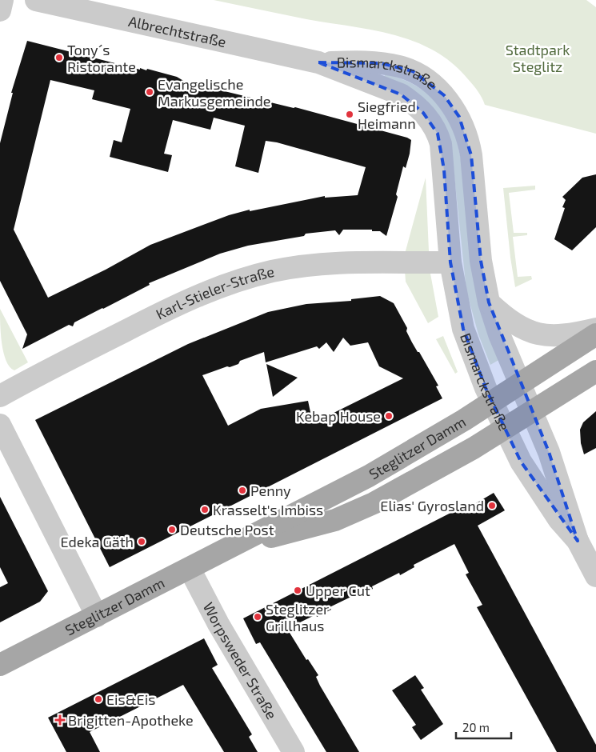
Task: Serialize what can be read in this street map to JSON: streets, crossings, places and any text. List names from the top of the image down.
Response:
{
  "streets": {
    "main road": ["Steglitzer Damm"],
    "street": [
      "Albrechtstraße",
      "Bismarckstraße",
      "Karl-Stieler-Straße",
      "Worpsweder Straße"
    ]
  },
  "crossings": [
    ["Albrechtstraße", "Bismarckstraße"],
    ["Bismarckstraße", "Karl-Stieler-Straße"],
    ["Bismarckstraße", "Steglitzer Damm"],
    ["Steglitzer Damm", "Worpsweder Straße"]
  ],
  "parks": ["Stadtpark Steglitz"],
  "places": {
    "other": [
      "Tony´s Ristorante",
      "Evangelische Markusgemeinde",
      "Siegfried Heimann",
      "Kebap House",
      "Penny",
      "Elias' Gyrosland",
      "Krasselt's Imbiss",
      "Deutsche Post",
      "Edeka Gäth",
      "Upper Cut",
      "Steglitzer Grillhaus",
      "Eis&Eis"
    ],
    "health": ["Brigitten-Apotheke"]
  },
  "scale_bar": "20 m"
}
